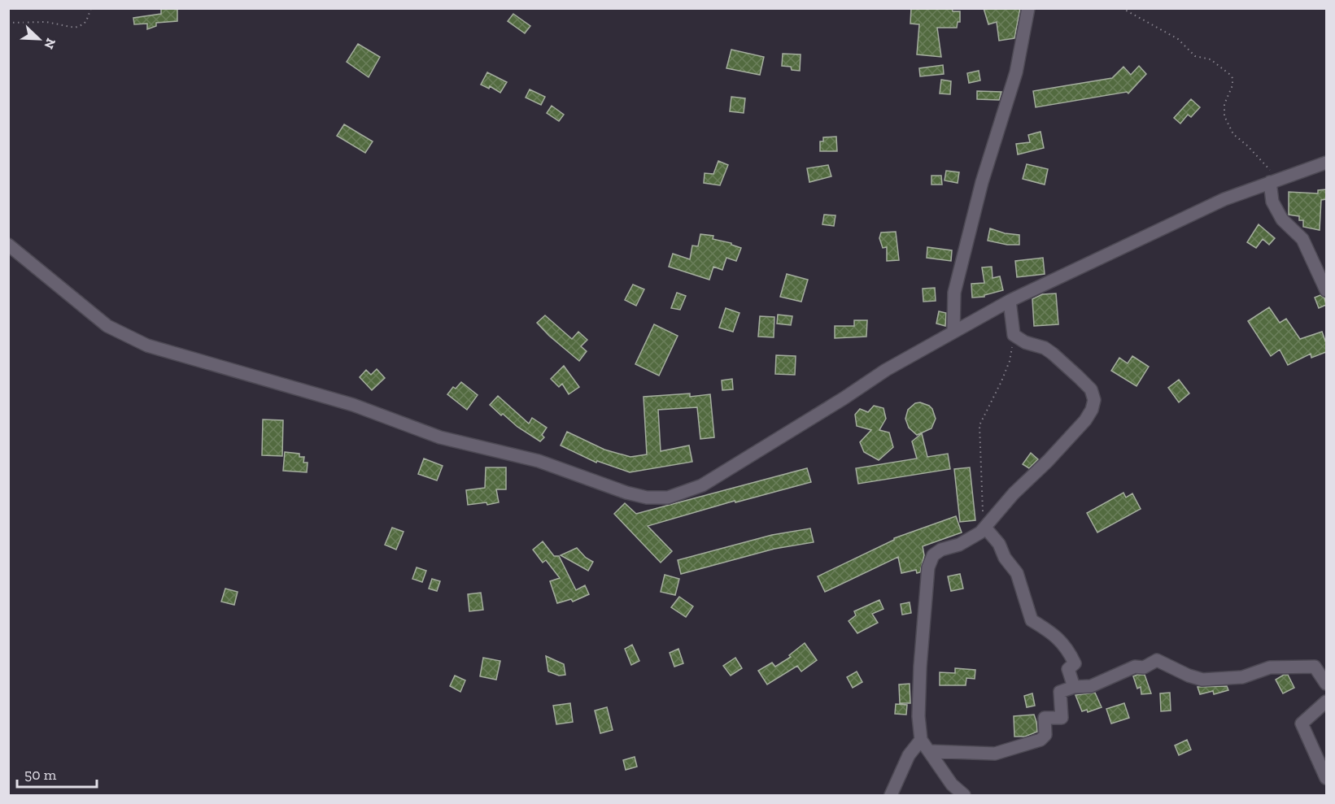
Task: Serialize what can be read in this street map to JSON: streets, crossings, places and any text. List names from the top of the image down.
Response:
{
  "scale_bar": "50 m",
  "north": "bottom right"
}
